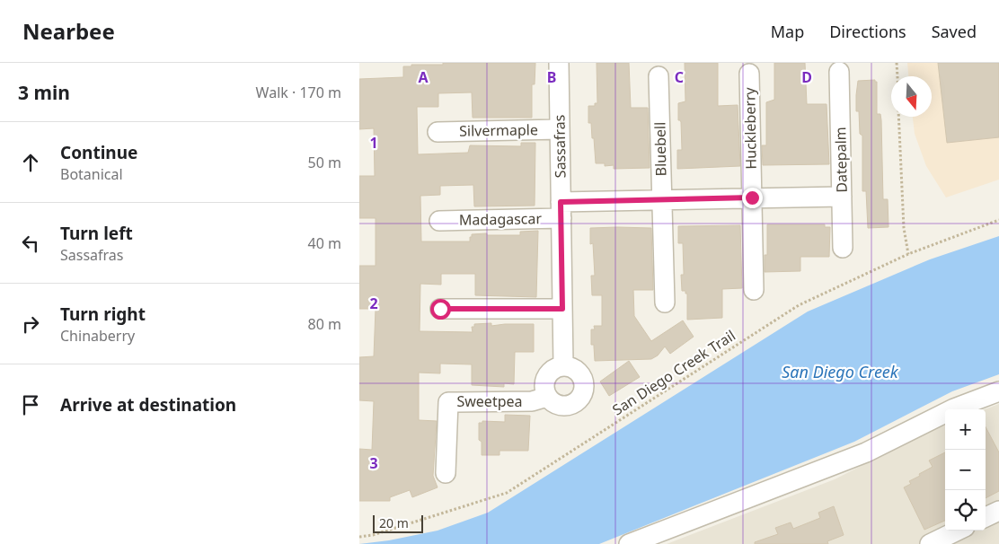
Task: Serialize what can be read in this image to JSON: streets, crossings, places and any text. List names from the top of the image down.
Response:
{
  "streets": {
    "street": [
      "Huckleberry",
      "Silvermaple",
      "Sassafras",
      "Bluebell",
      "Datepalm",
      "Madagascar",
      "Sweetpea"
    ],
    "path": ["San Diego Creek Trail"]
  },
  "crossings": [
    ["Huckleberry", "Madagascar"],
    ["Silvermaple", "Sassafras"],
    ["Sassafras", "Madagascar"],
    ["Sassafras", "Sweetpea"],
    ["Bluebell", "Madagascar"],
    ["Datepalm", "Madagascar"]
  ],
  "water": ["San Diego Creek"],
  "scale_bar": "20 m",
  "north": "bottom",
  "page": {
    "header": "Nearbee",
    "nav": ["Map", "Directions", "Saved"],
    "heading": ["3 min", "Walk · 170 m"],
    "list": [
      ["Continue", "Botanical", "50 m"],
      ["Turn left", "Sassafras", "40 m"],
      ["Turn right", "Chinaberry", "80 m"],
      "Arrive at destination"
    ],
    "map_buttons": ["+", "−"],
    "scale": "20 m"
  },
  "grid": {
    "columns": [
      "A",
      "B",
      "C",
      "D"
    ],
    "rows": ["1", "2", "3"]
  }
}
